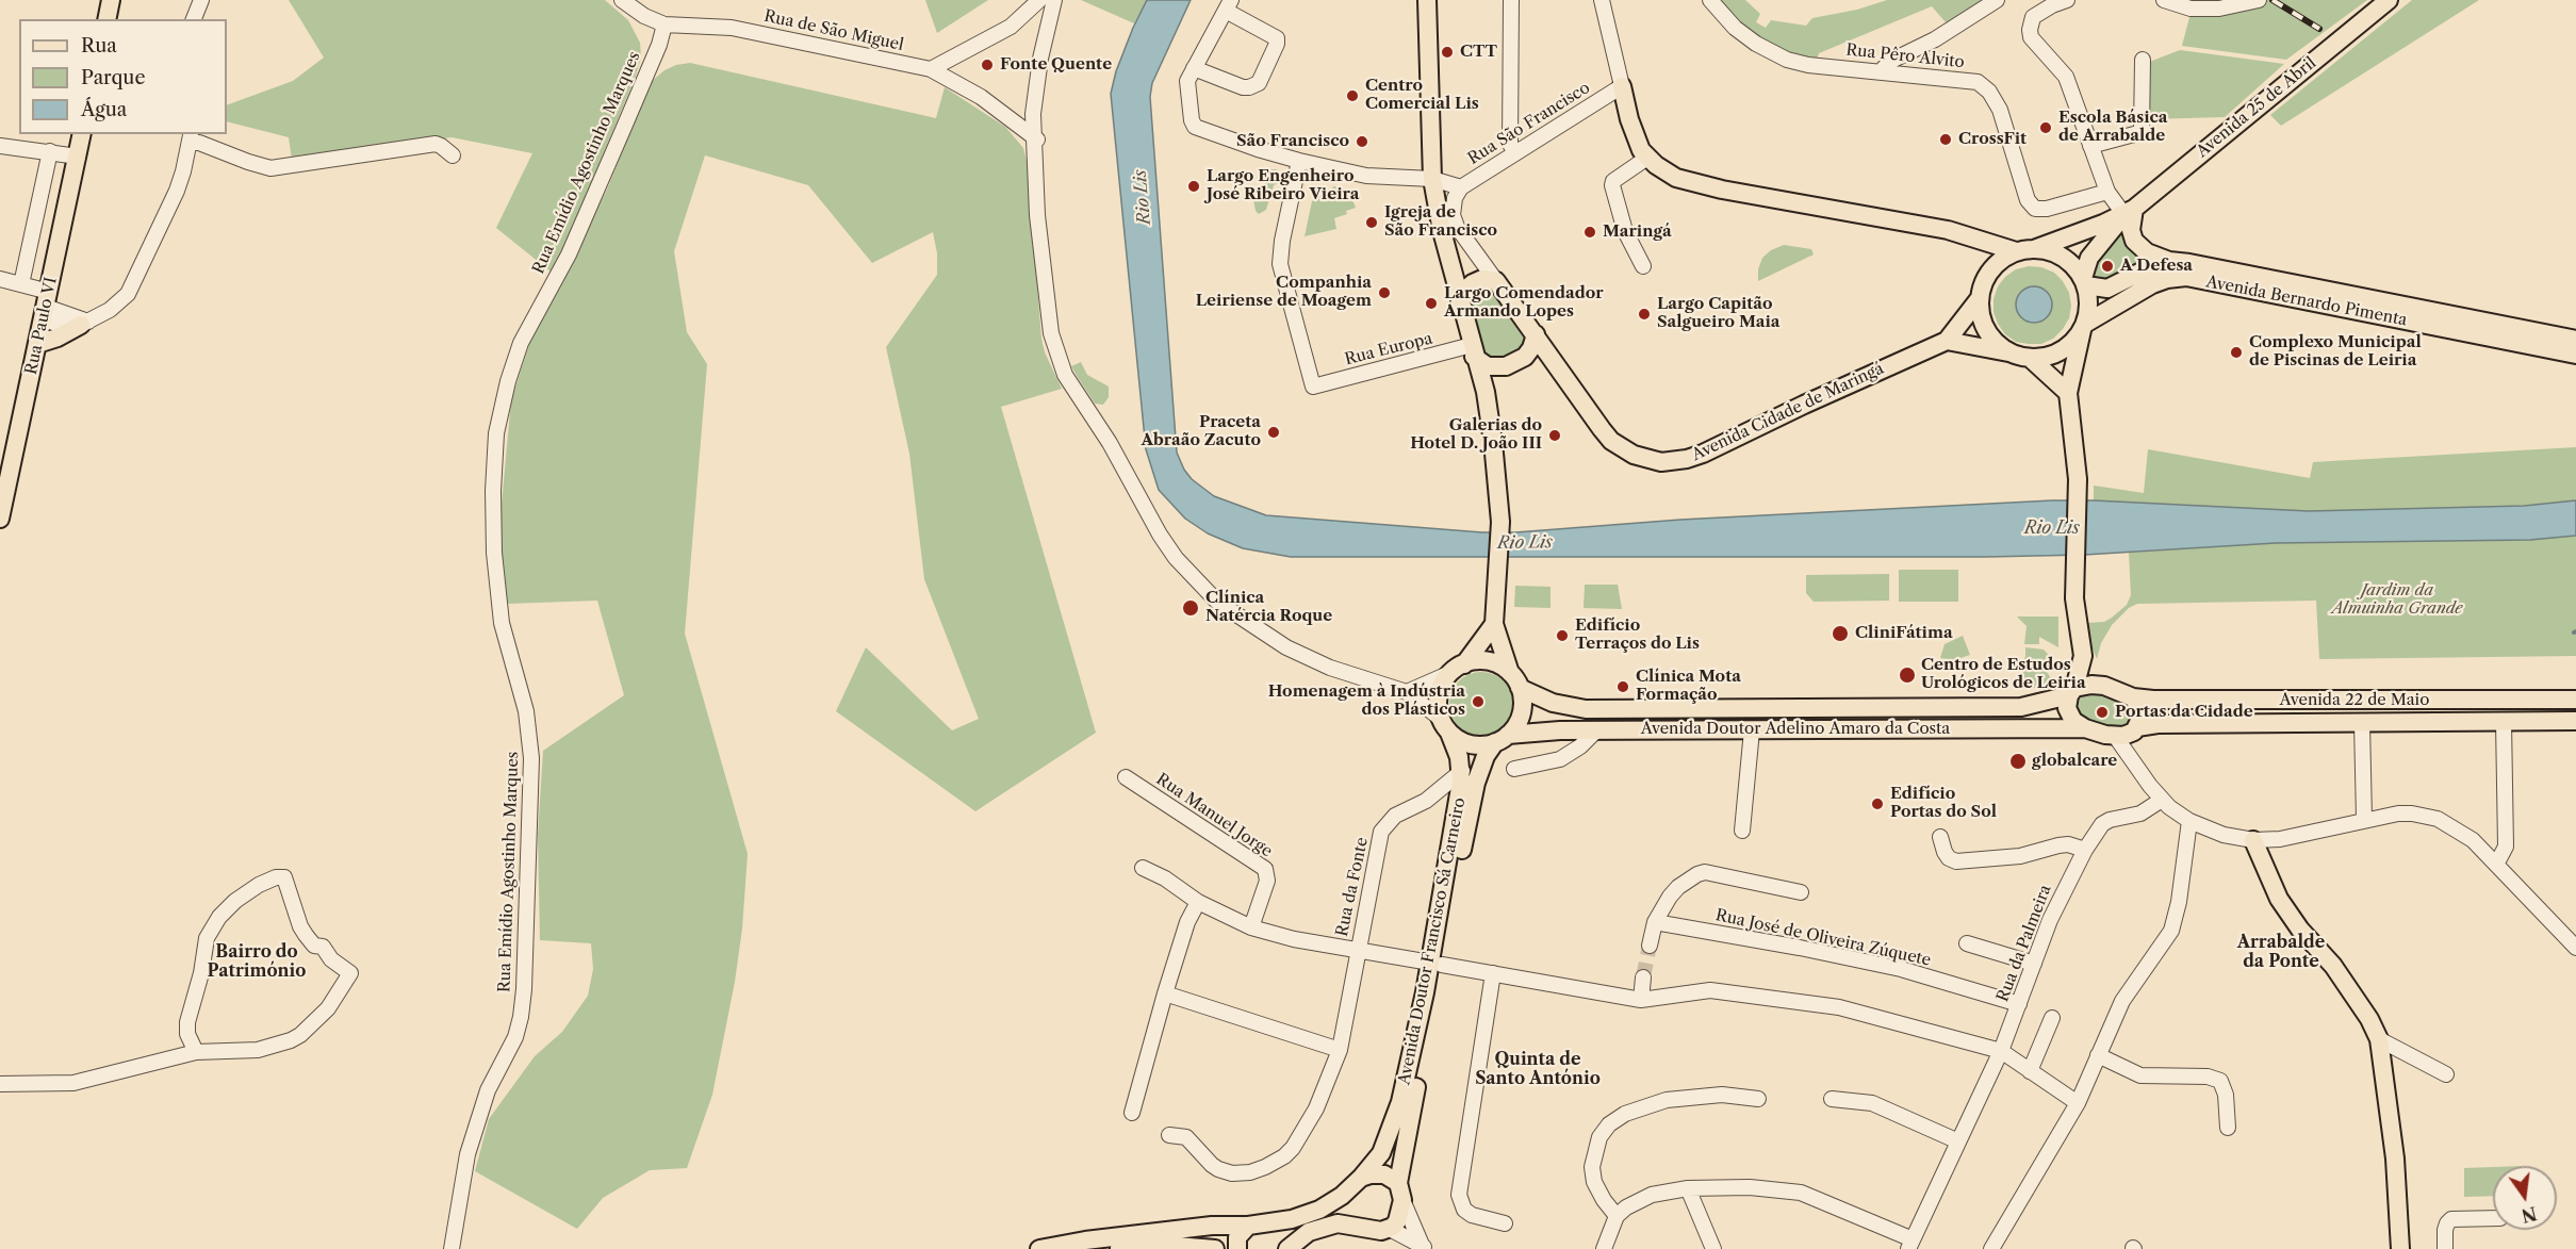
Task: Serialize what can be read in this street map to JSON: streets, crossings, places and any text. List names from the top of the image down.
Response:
{
  "streets": {
    "main road": [
      "Avenida 25 de Abril",
      "Avenida Bernardo Pimenta",
      "Rua Paulo VI",
      "Avenida Cidade de Maringá",
      "Avenida 22 de Maio",
      "Avenida Doutor Adelino Amaro da Costa",
      "Avenida Doutor Francisco Sá Carneiro"
    ],
    "street": [
      "Rua de São Miguel",
      "Rua Pêro Alvito",
      "Rua São Francisco",
      "Rua Emídio Agostinho Marques",
      "Rua Europa",
      "Rua Manuel Jorge",
      "Rua da Fonte",
      "Rua José de Oliveira Zúquete",
      "Rua da Palmeira"
    ]
  },
  "crossings": [
    ["Rua de São Miguel", "Rua Emídio Agostinho Marques"],
    ["Avenida 25 de Abril", "Avenida Bernardo Pimenta"],
    ["Avenida 25 de Abril", "Avenida Cidade de Maringá"],
    ["Rua São Francisco", "Rua Europa"],
    ["Rua São Francisco", "Avenida Cidade de Maringá"],
    ["Avenida Bernardo Pimenta", "Avenida Cidade de Maringá"],
    ["Rua Europa", "Avenida Cidade de Maringá"],
    ["Avenida 22 de Maio", "Avenida Doutor Adelino Amaro da Costa"],
    ["Avenida Doutor Adelino Amaro da Costa", "Avenida Doutor Francisco Sá Carneiro"],
    ["Rua da Fonte", "Avenida Doutor Francisco Sá Carneiro"],
    ["Rua José de Oliveira Zúquete", "Rua da Palmeira"]
  ],
  "districts": ["Arrabalde da Ponte", "Bairro do Património", "Quinta de Santo António"],
  "water": ["Rio Lis"],
  "parks": ["Jardim da Almuinha Grande"],
  "places": [
    "CTT",
    "Fonte Quente",
    "Centro Comercial Lis",
    "Escola Básica de Arrabalde",
    "CrossFit",
    "São Francisco",
    "Largo Engenheiro José Ribeiro Vieira",
    "Igreja de São Francisco",
    "Maringá",
    "A Defesa",
    "Companhia Leiriense de Moagem",
    "Largo Comendador Armando Lopes",
    "Largo Capitão Salgueiro Maia",
    "Complexo Municipal de Piscinas de Leiria",
    "Praceta Abraão Zacuto",
    "Galerias do Hotel D. João III",
    "Clínica Natércia Roque",
    "CliniFátima",
    "Edifício Terraços do Lis",
    "Centro de Estudos Urológicos de Leiria",
    "Clínica Mota Formação",
    "Homenagem à Indústria dos Plásticos",
    "Portas da Cidade",
    "globalcare",
    "Edifício Portas do Sol"
  ],
  "legend": ["Rua", "Parque", "Água"],
  "north": "bottom"
}
